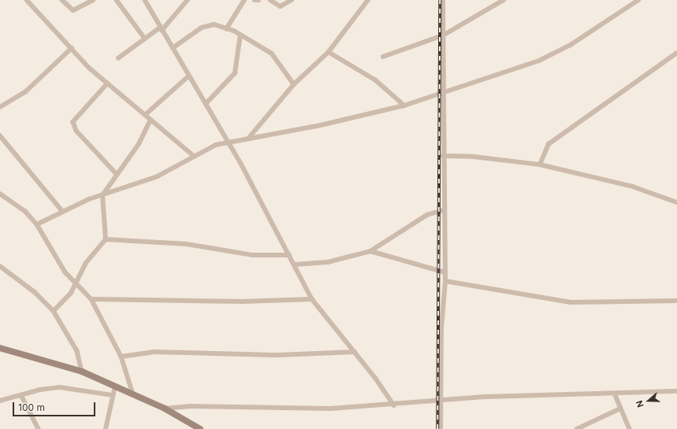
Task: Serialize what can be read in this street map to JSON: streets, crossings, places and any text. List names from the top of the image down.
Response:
{
  "scale_bar": "100 m",
  "north": "left"
}
